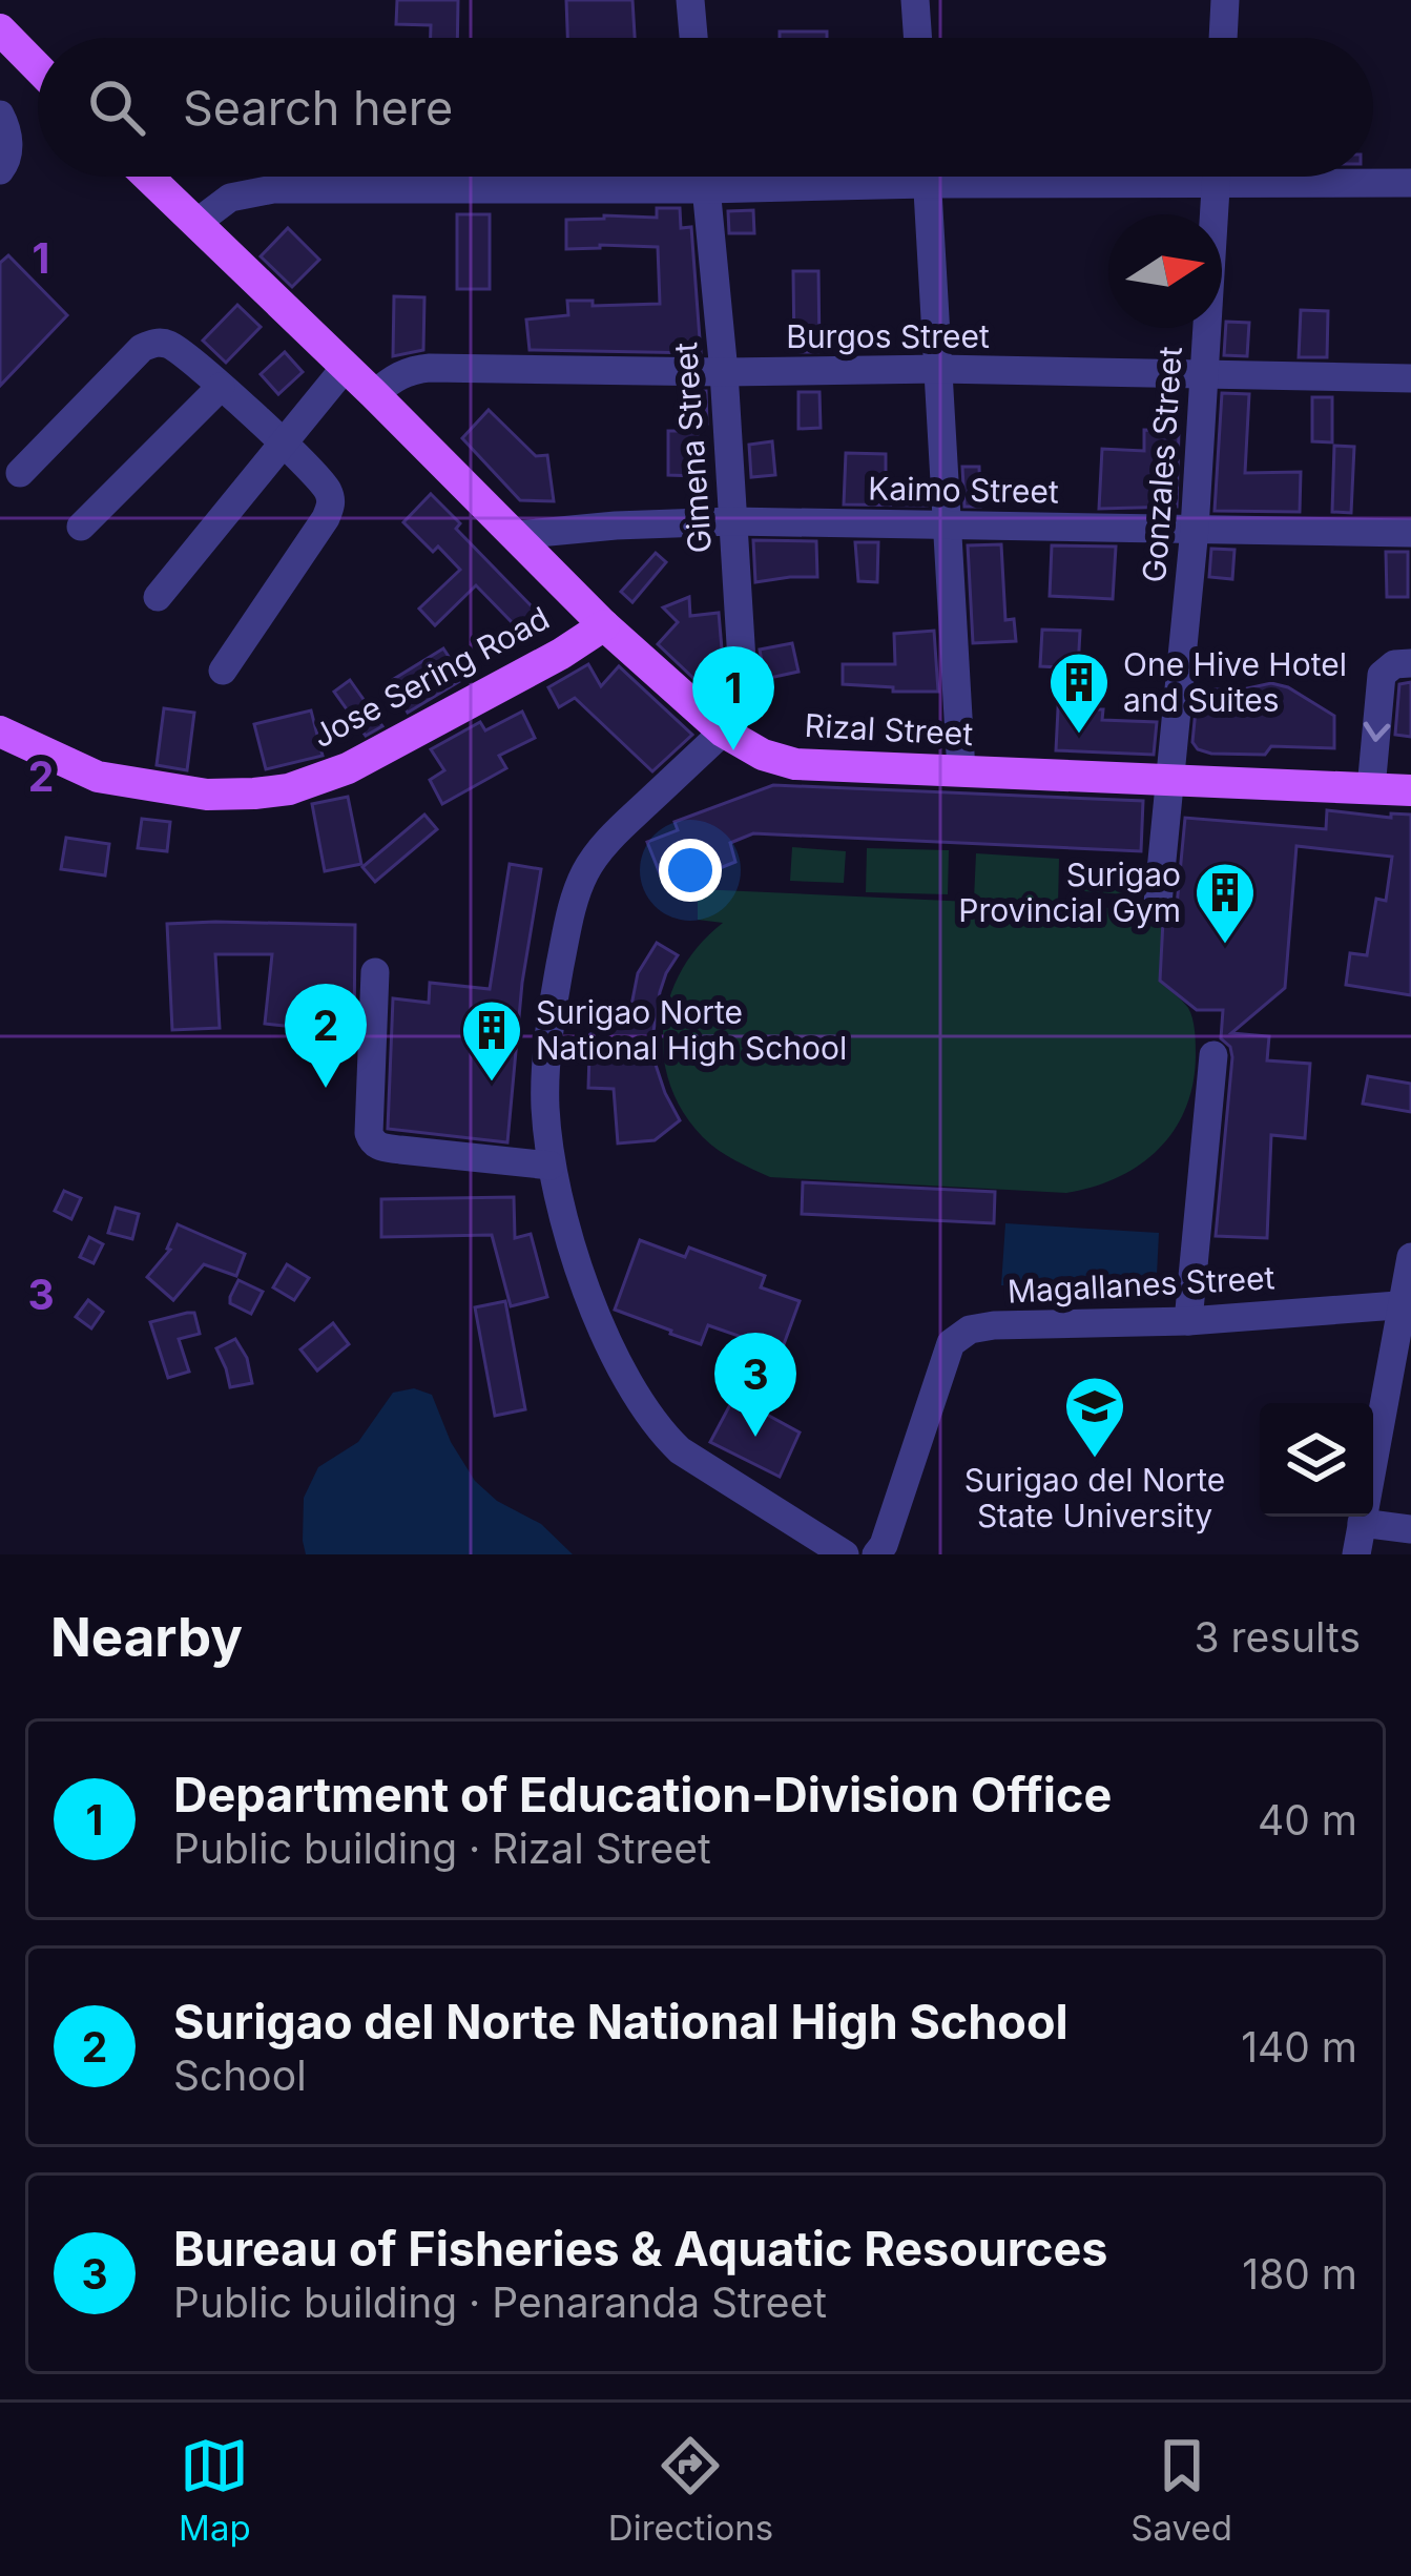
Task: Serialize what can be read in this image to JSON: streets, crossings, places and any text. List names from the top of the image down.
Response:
{
  "streets": {
    "main road": ["Jose Sering Road", "Rizal Street"],
    "street": [
      "Burgos Street",
      "Gimena Street",
      "Gonzales Street",
      "Kaimo Street",
      "Magallanes Street"
    ]
  },
  "crossings": [
    ["Burgos Street", "Gimena Street"],
    ["Burgos Street", "Gonzales Street"],
    ["Burgos Street", "Rizal Street"],
    ["Gimena Street", "Kaimo Street"],
    ["Gimena Street", "Rizal Street"],
    ["Gonzales Street", "Kaimo Street"],
    ["Gonzales Street", "Rizal Street"],
    ["Kaimo Street", "Rizal Street"],
    ["Jose Sering Road", "Rizal Street"]
  ],
  "places": {
    "building": ["One Hive Hotel and Suites", "Surigao Provincial Gym", "Surigao Norte National High School"],
    "school or university": ["Surigao del Norte State University"]
  },
  "north": "right",
  "page": {
    "search": "Search here",
    "pins": ["1", "2", "3"],
    "heading": ["Nearby", "3 results"],
    "list": [
      {
        "mark": "1",
        "name": "Department of Education-Division Office",
        "note": "Public building · Rizal Street",
        "value": "40 m"
      },
      {
        "mark": "2",
        "name": "Surigao del Norte National High School",
        "note": "School",
        "value": "140 m"
      },
      {
        "mark": "3",
        "name": "Bureau of Fisheries & Aquatic Resources",
        "note": "Public building · Penaranda Street",
        "value": "180 m"
      }
    ],
    "nav": ["Map", "Directions", "Saved"]
  },
  "grid": {
    "rows": ["1", "2", "3"]
  }
}
